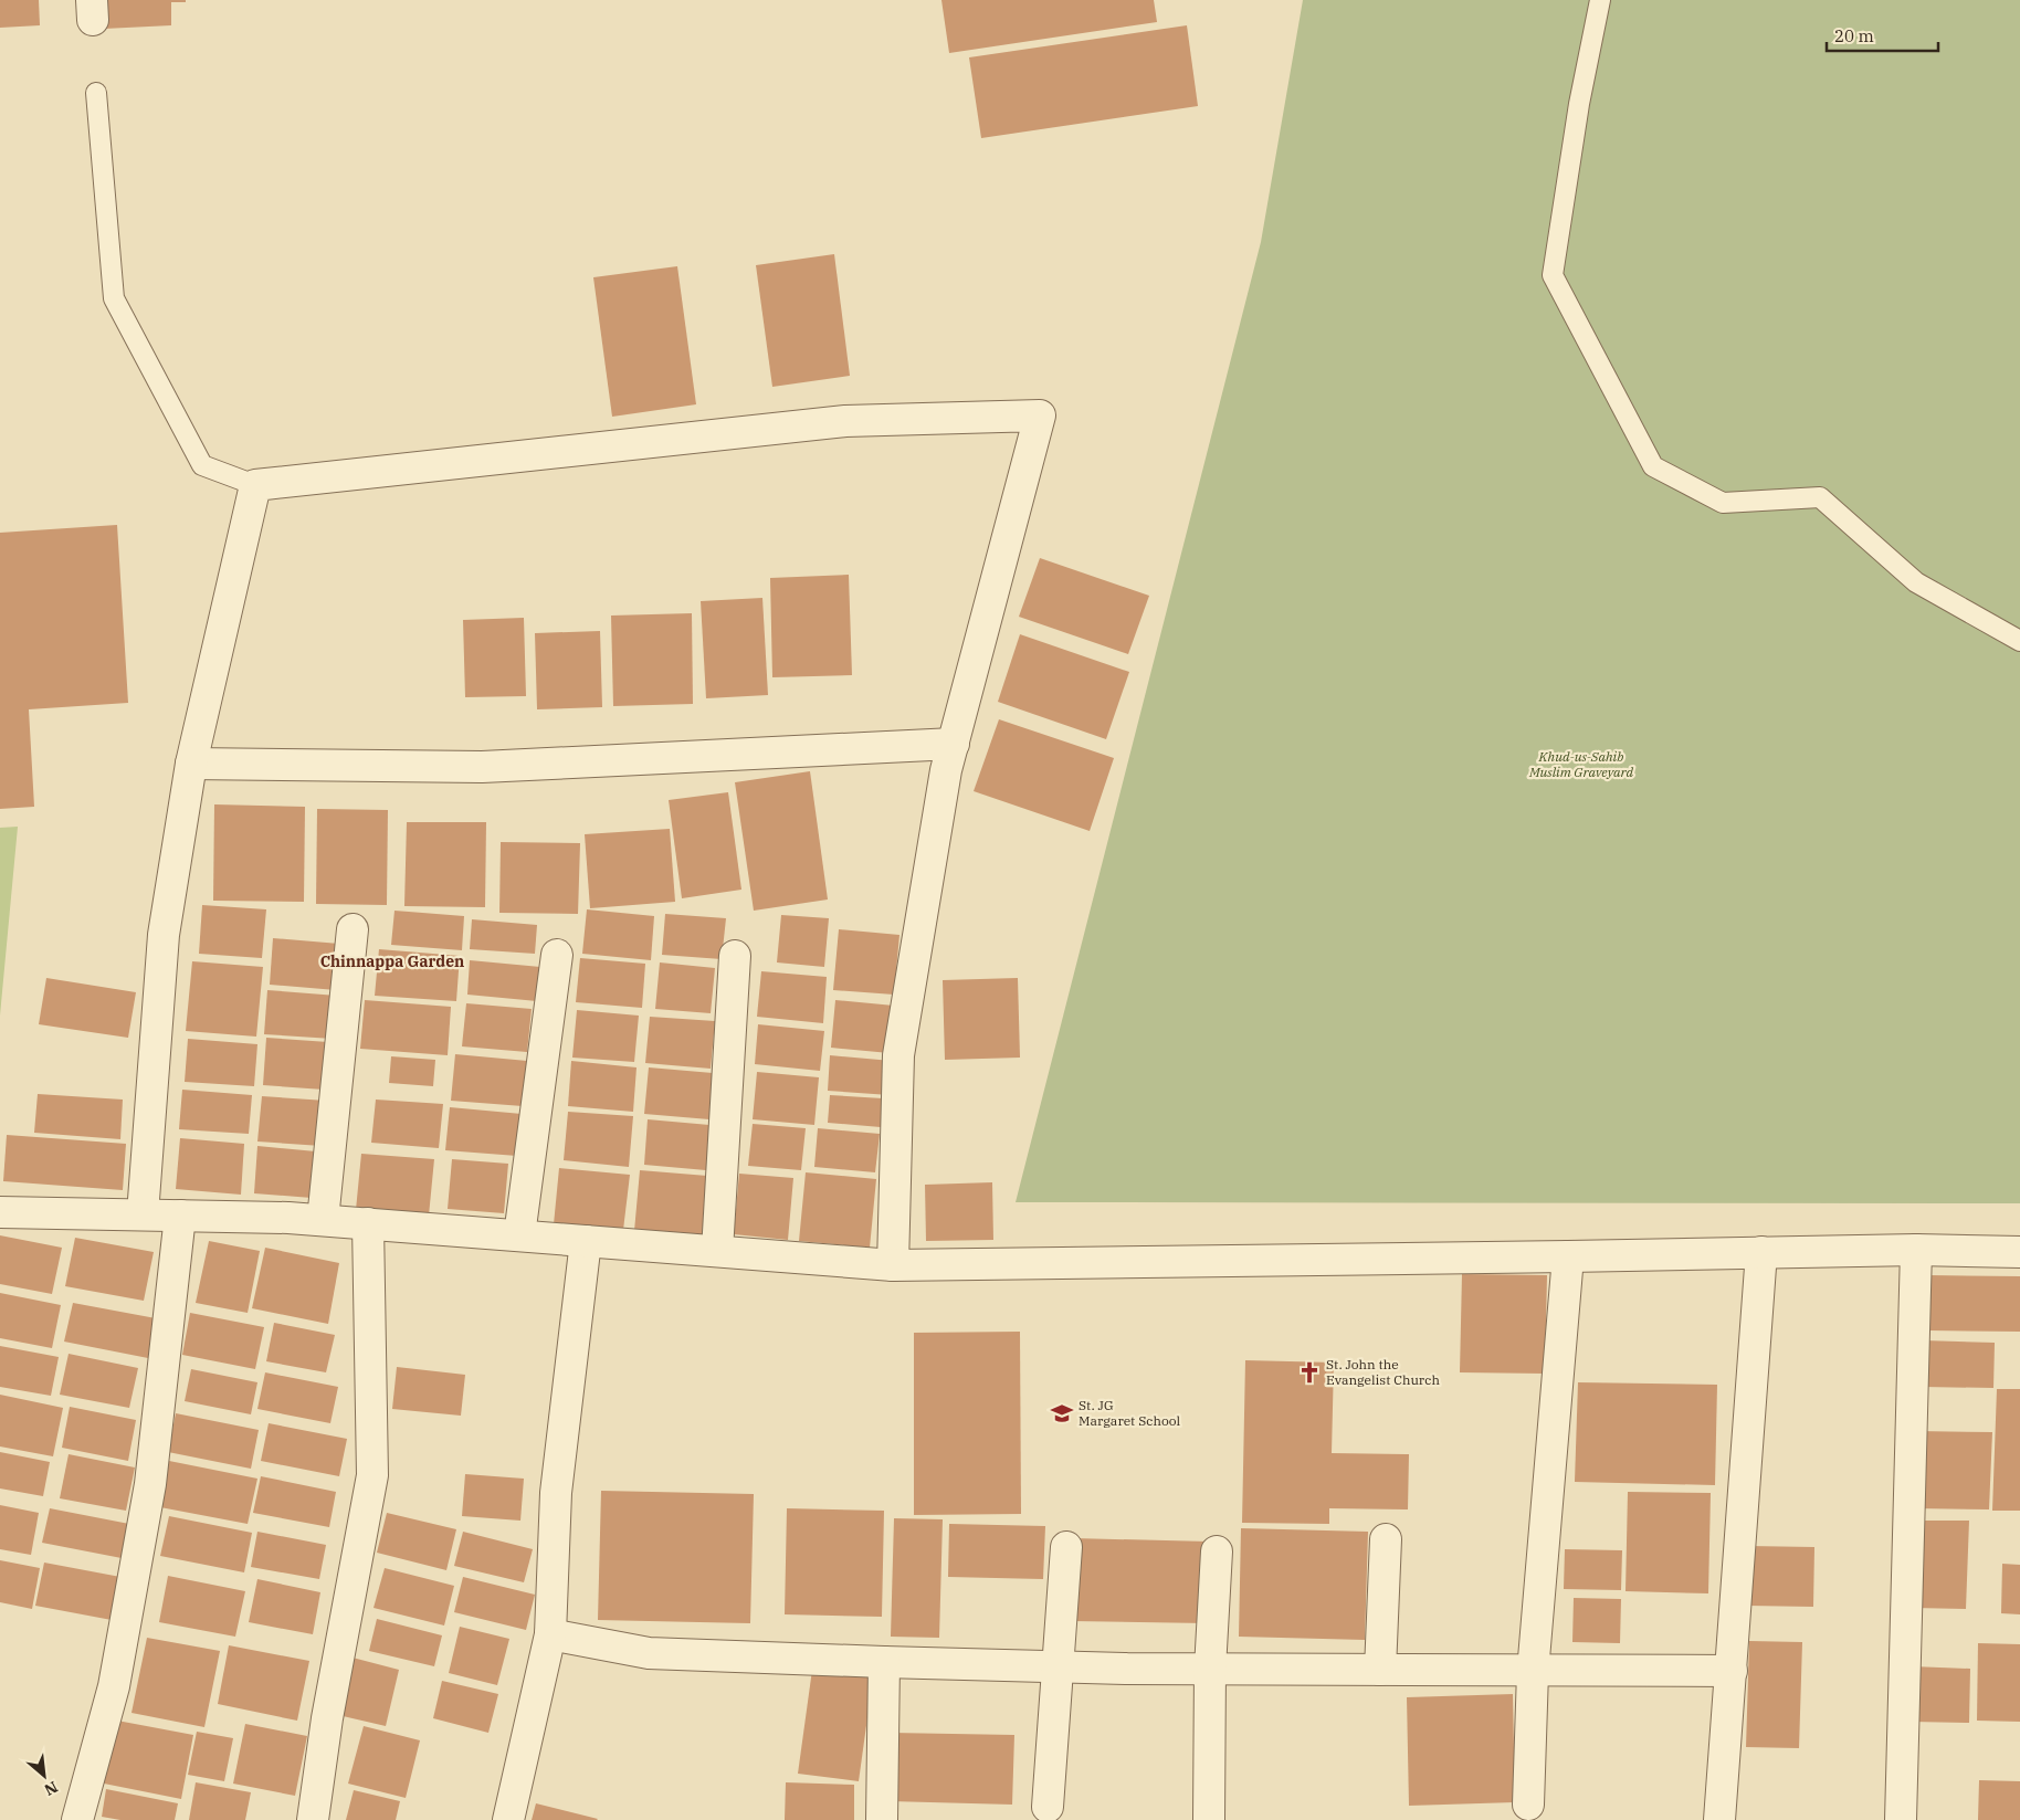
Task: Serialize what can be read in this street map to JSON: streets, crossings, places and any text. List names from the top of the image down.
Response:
{
  "districts": ["Chinnappa Garden"],
  "parks": ["Khud-us-Sahib Muslim Graveyard"],
  "places": {
    "church": ["St. John the Evangelist Church"],
    "school or university": ["St. JG Margaret School"]
  },
  "scale_bar": "20 m",
  "north": "bottom right"
}
